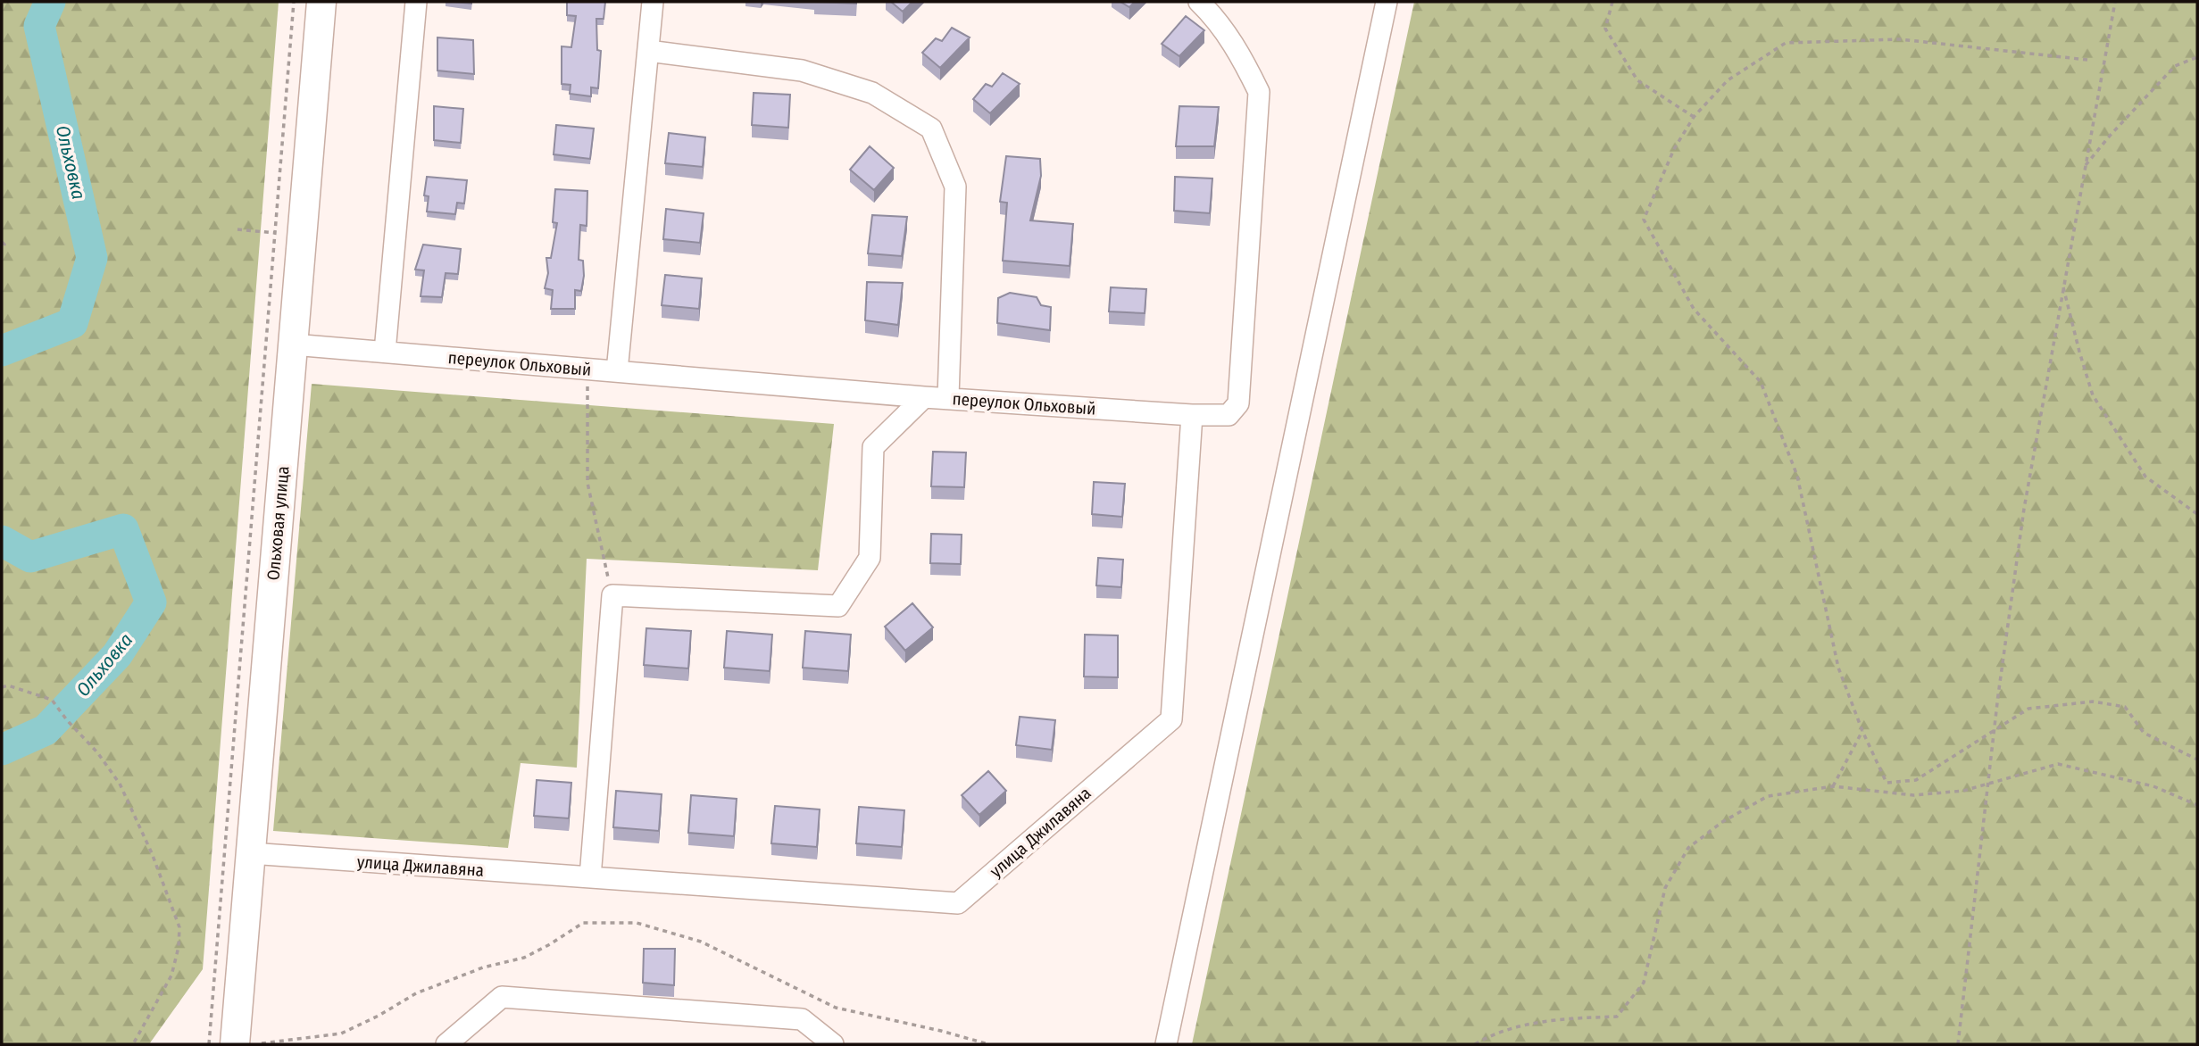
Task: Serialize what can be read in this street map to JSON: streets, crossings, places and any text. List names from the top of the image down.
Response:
{
  "streets": {
    "main road": ["Ольховая улица"],
    "street": ["переулок Ольховый", "улица Джилавяна"]
  },
  "crossings": [
    ["переулок Ольховый", "Ольховая улица"],
    ["переулок Ольховый", "улица Джилавяна"],
    ["Ольховая улица", "улица Джилавяна"]
  ],
  "water": ["Ольховка"]
}
